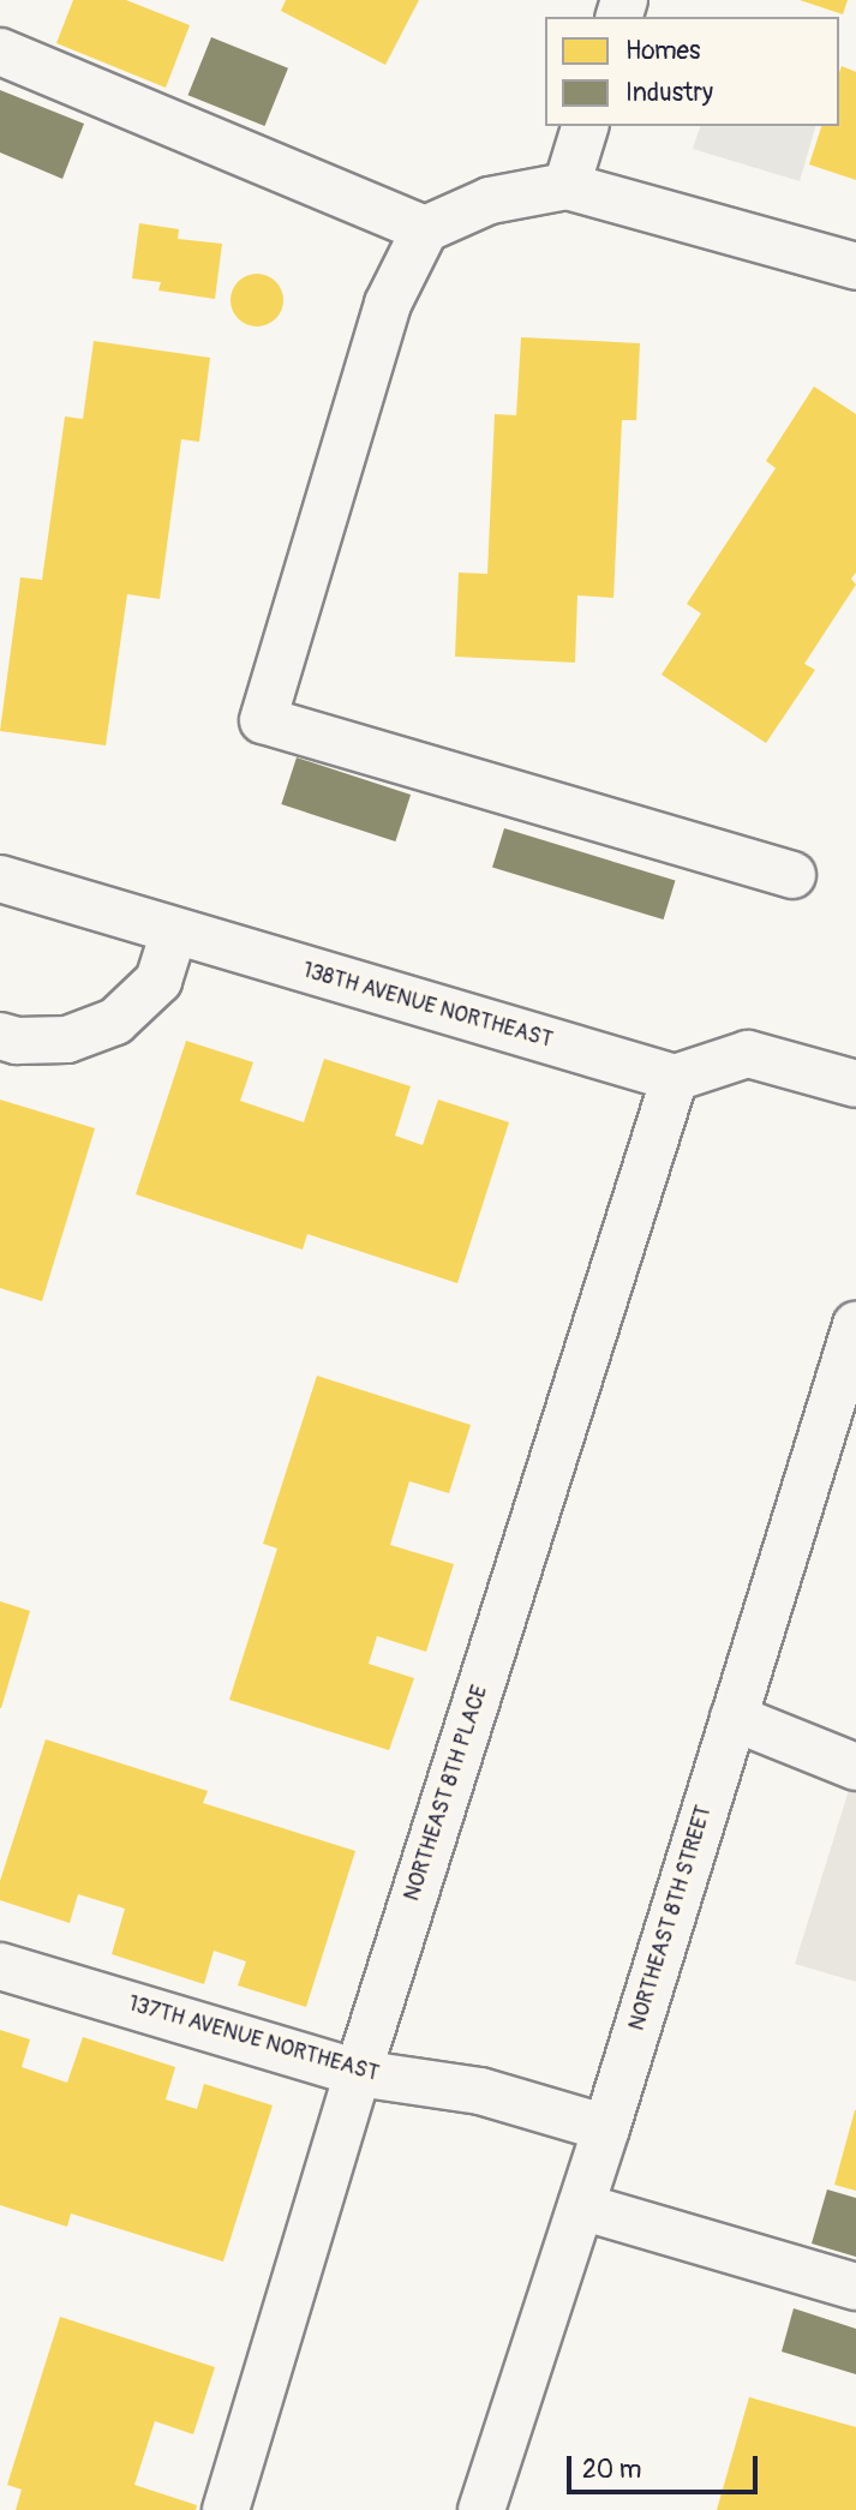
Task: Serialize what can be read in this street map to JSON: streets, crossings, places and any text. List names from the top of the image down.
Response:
{
  "streets": {
    "main road": [
      "138TH AVENUE NORTHEAST",
      "NORTHEAST 8TH PLACE",
      "NORTHEAST 8TH STREET",
      "137TH AVENUE NORTHEAST"
    ]
  },
  "crossings": [
    ["138TH AVENUE NORTHEAST", "NORTHEAST 8TH PLACE"],
    ["NORTHEAST 8TH PLACE", "137TH AVENUE NORTHEAST"],
    ["NORTHEAST 8TH STREET", "137TH AVENUE NORTHEAST"]
  ],
  "legend": ["Homes", "Industry"],
  "scale_bar": "20 m"
}
